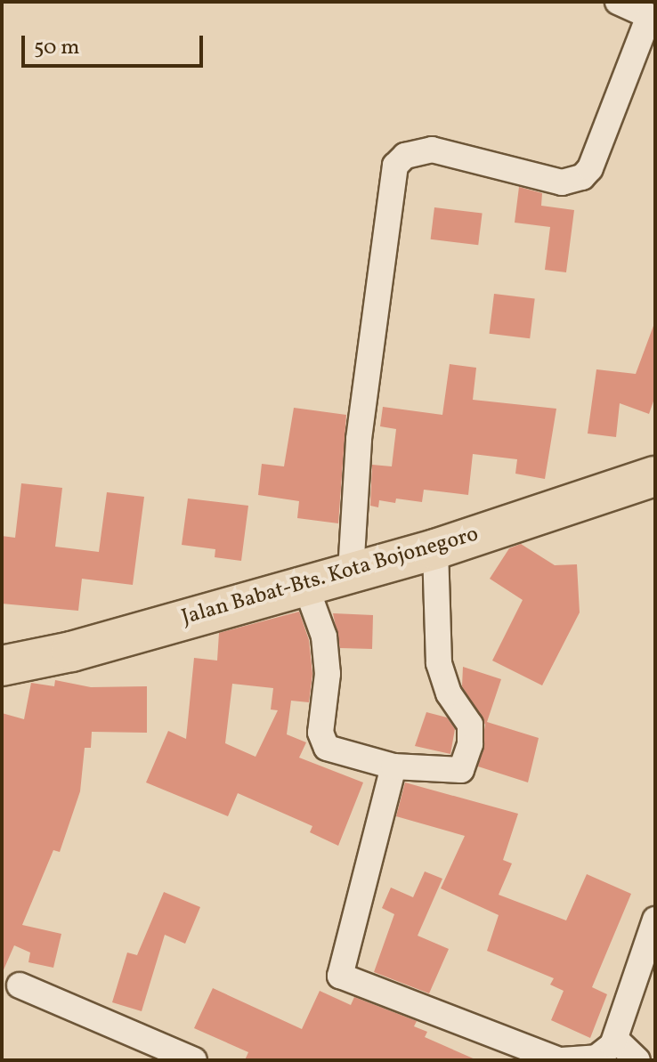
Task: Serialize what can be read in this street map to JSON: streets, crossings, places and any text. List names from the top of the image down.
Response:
{
  "streets": {
    "highway": ["Jalan Babat-Bts. Kota Bojonegoro"]
  },
  "scale_bar": "50 m"
}
